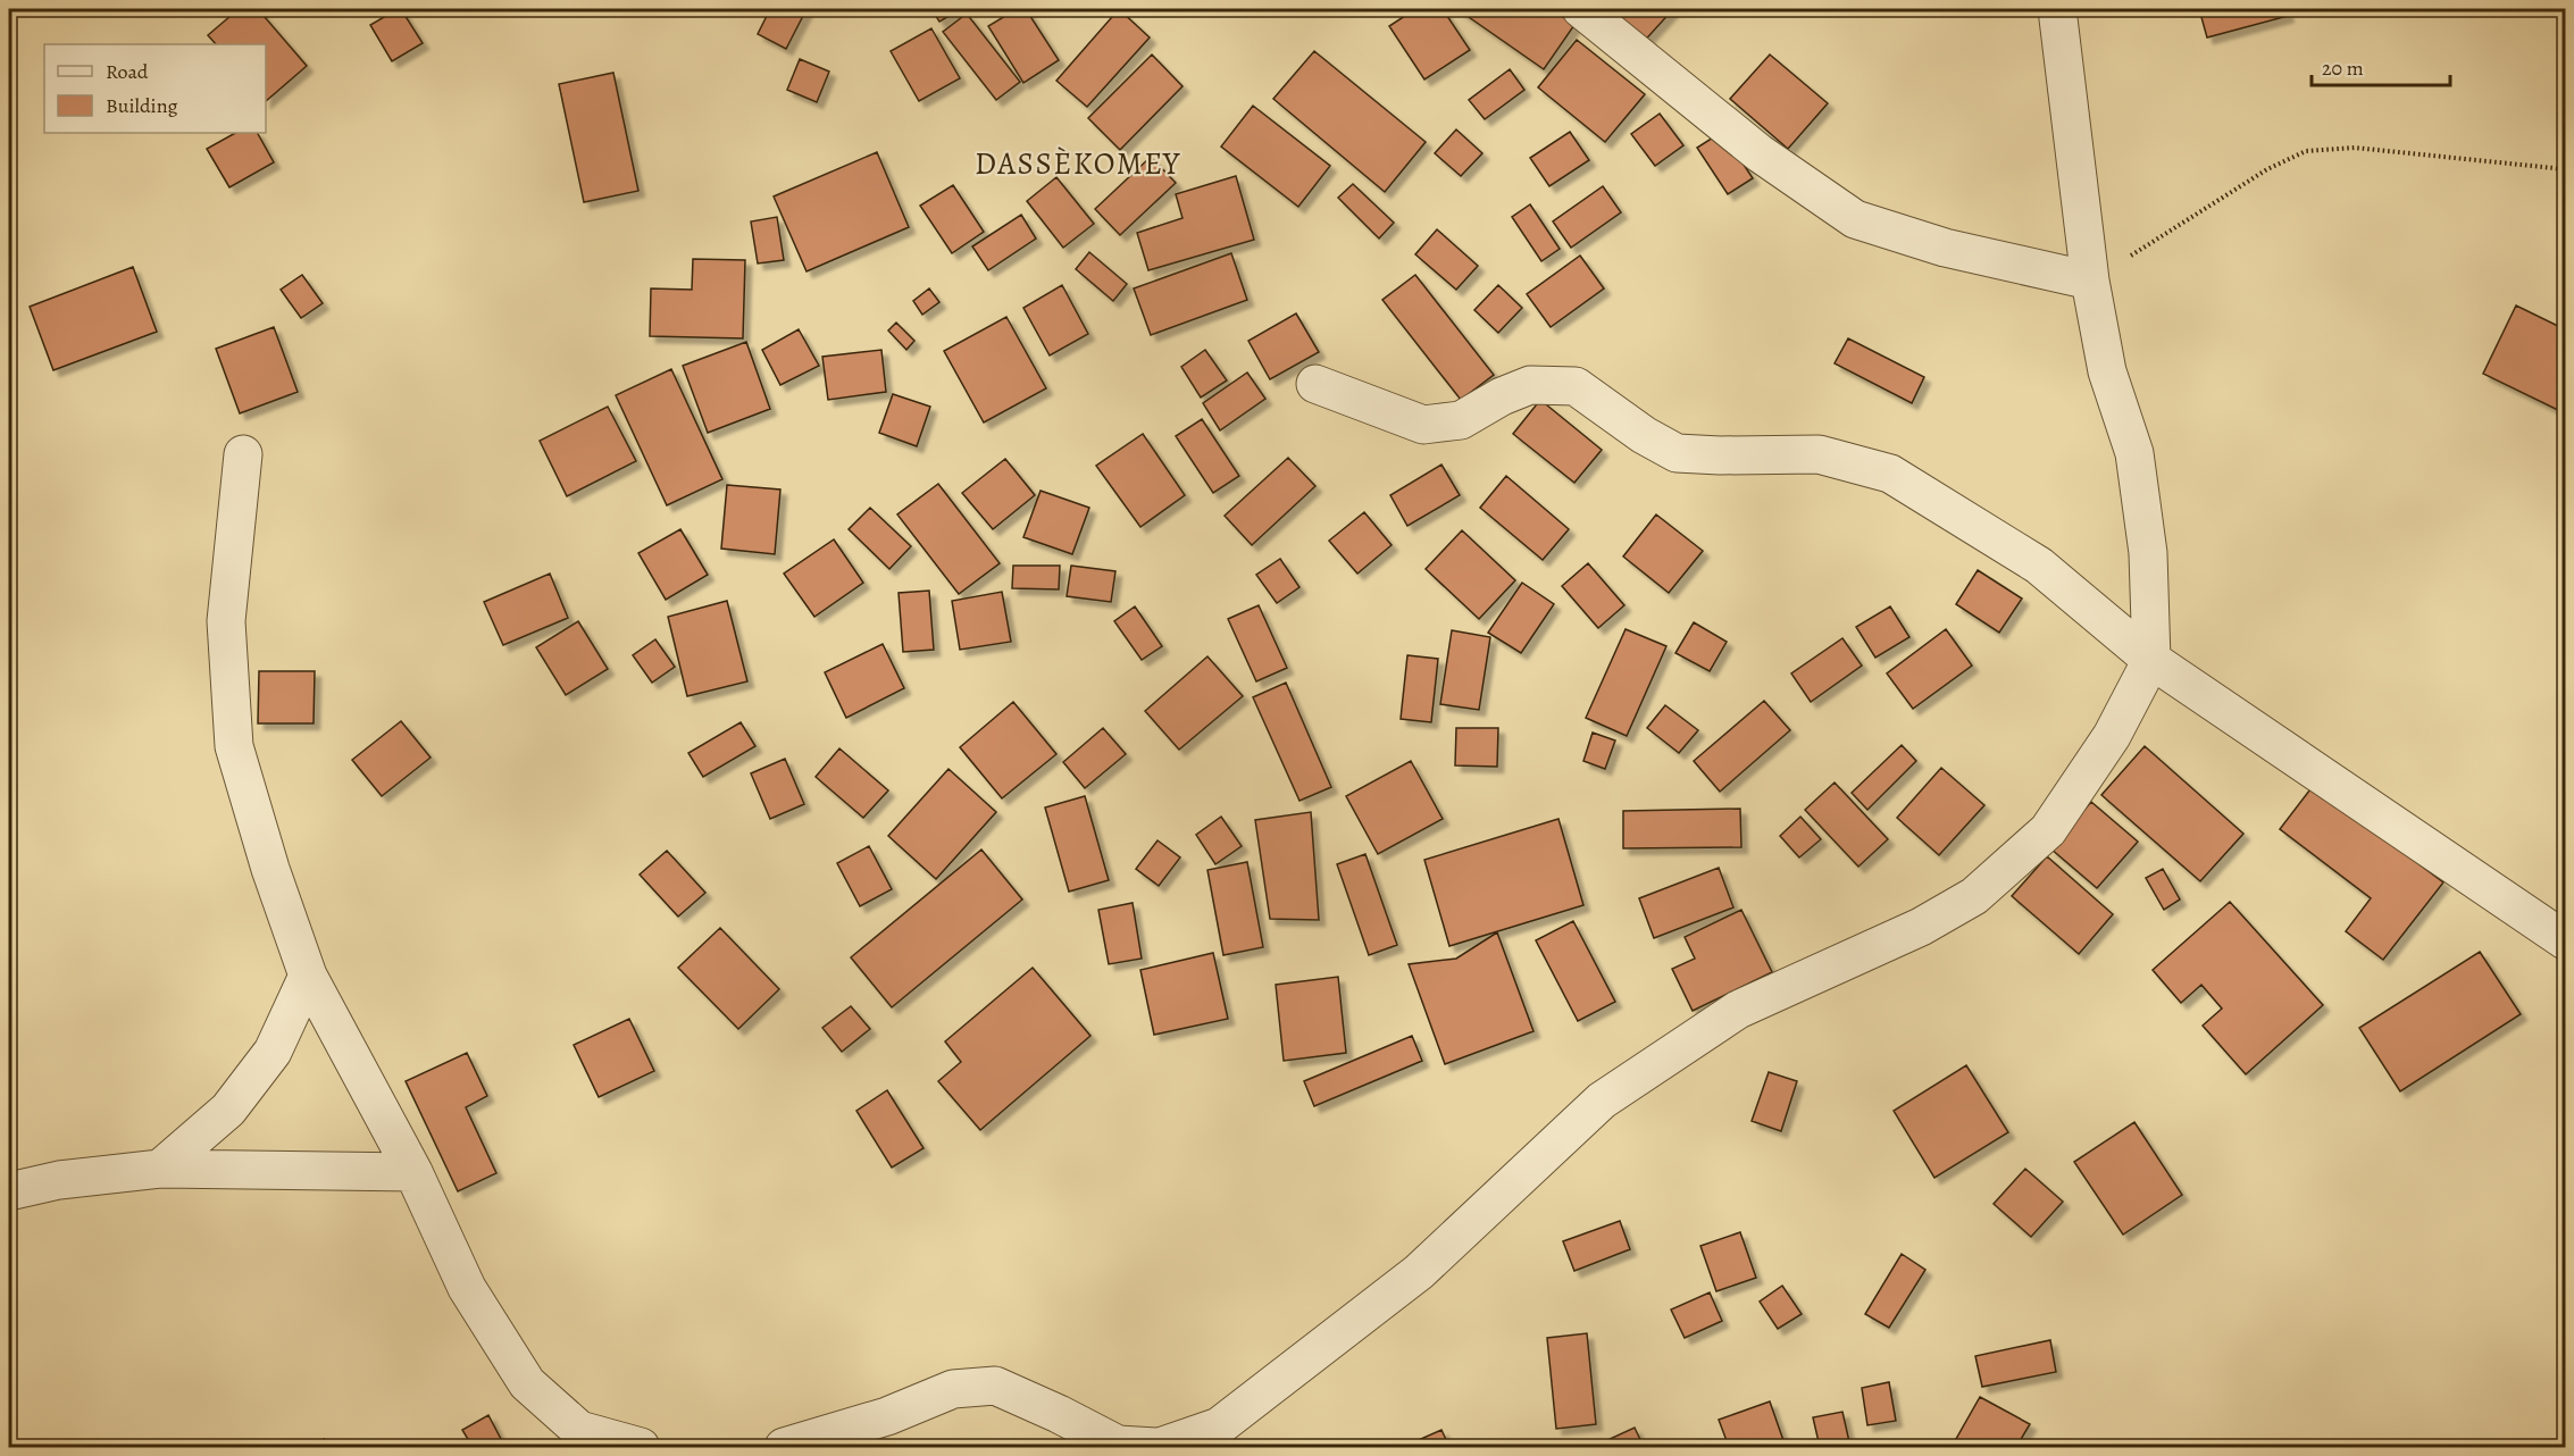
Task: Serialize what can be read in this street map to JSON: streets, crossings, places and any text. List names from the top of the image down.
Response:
{
  "districts": ["DASSÈKOMEY"],
  "legend": ["Road", "Building"],
  "scale_bar": "20 m"
}
